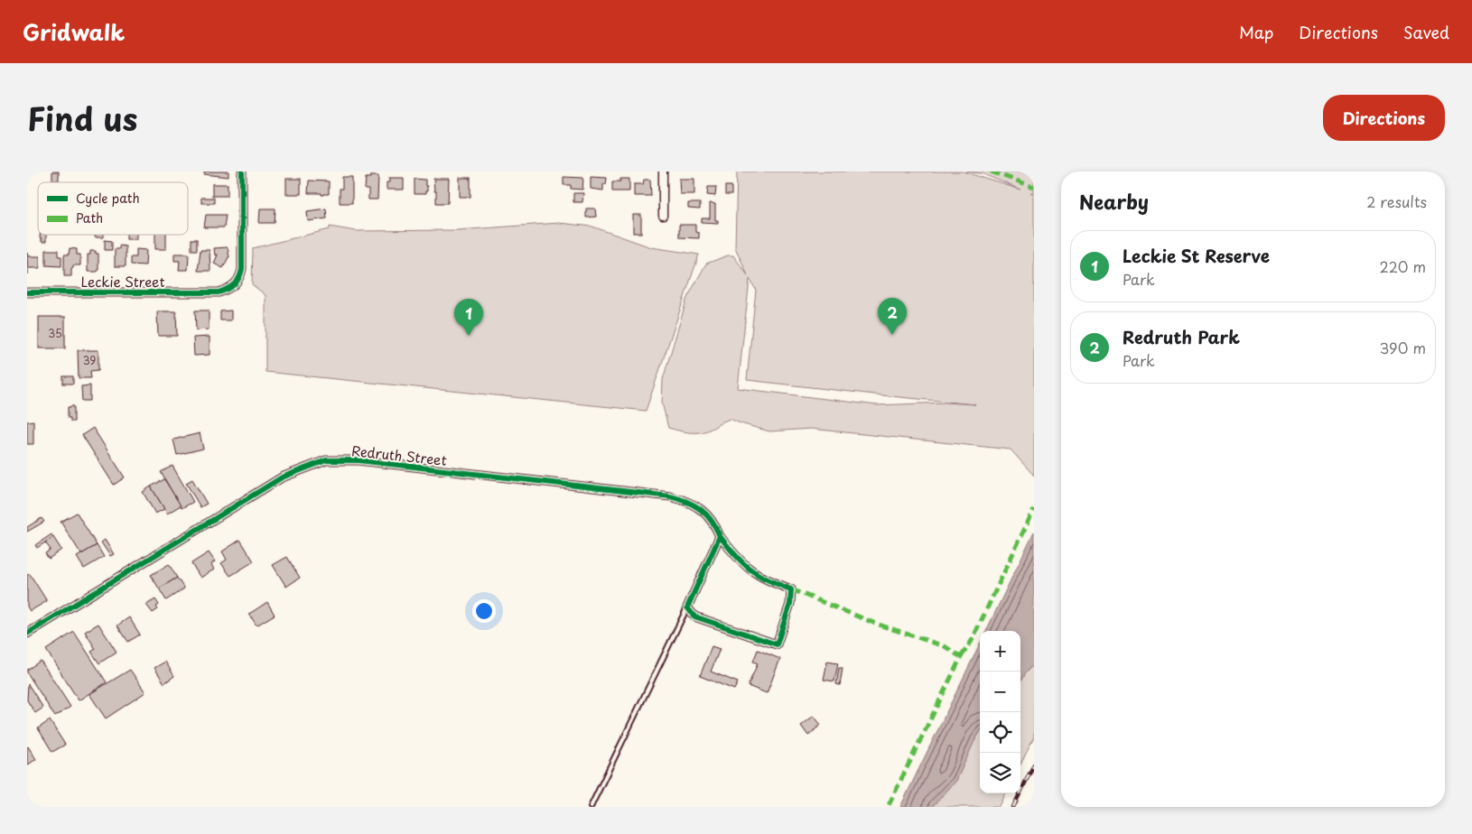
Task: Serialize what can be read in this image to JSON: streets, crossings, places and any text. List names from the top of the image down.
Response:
{
  "streets": {
    "street": ["Leckie Street", "Redruth Street"]
  },
  "house_numbers": ["35", "39"],
  "legend": ["Cycle path", "Path"],
  "page": {
    "header": "Gridwalk",
    "nav": ["Map", "Directions", "Saved"],
    "title": "Find us",
    "buttons": "Directions",
    "heading": ["Nearby", "2 results"],
    "list": [
      {
        "mark": "1",
        "name": "Leckie St Reserve",
        "note": "Park",
        "value": "220 m"
      },
      {
        "mark": "2",
        "name": "Redruth Park",
        "note": "Park",
        "value": "390 m"
      }
    ],
    "pins": ["2", "1"],
    "map_buttons": ["+", "−"]
  }
}
